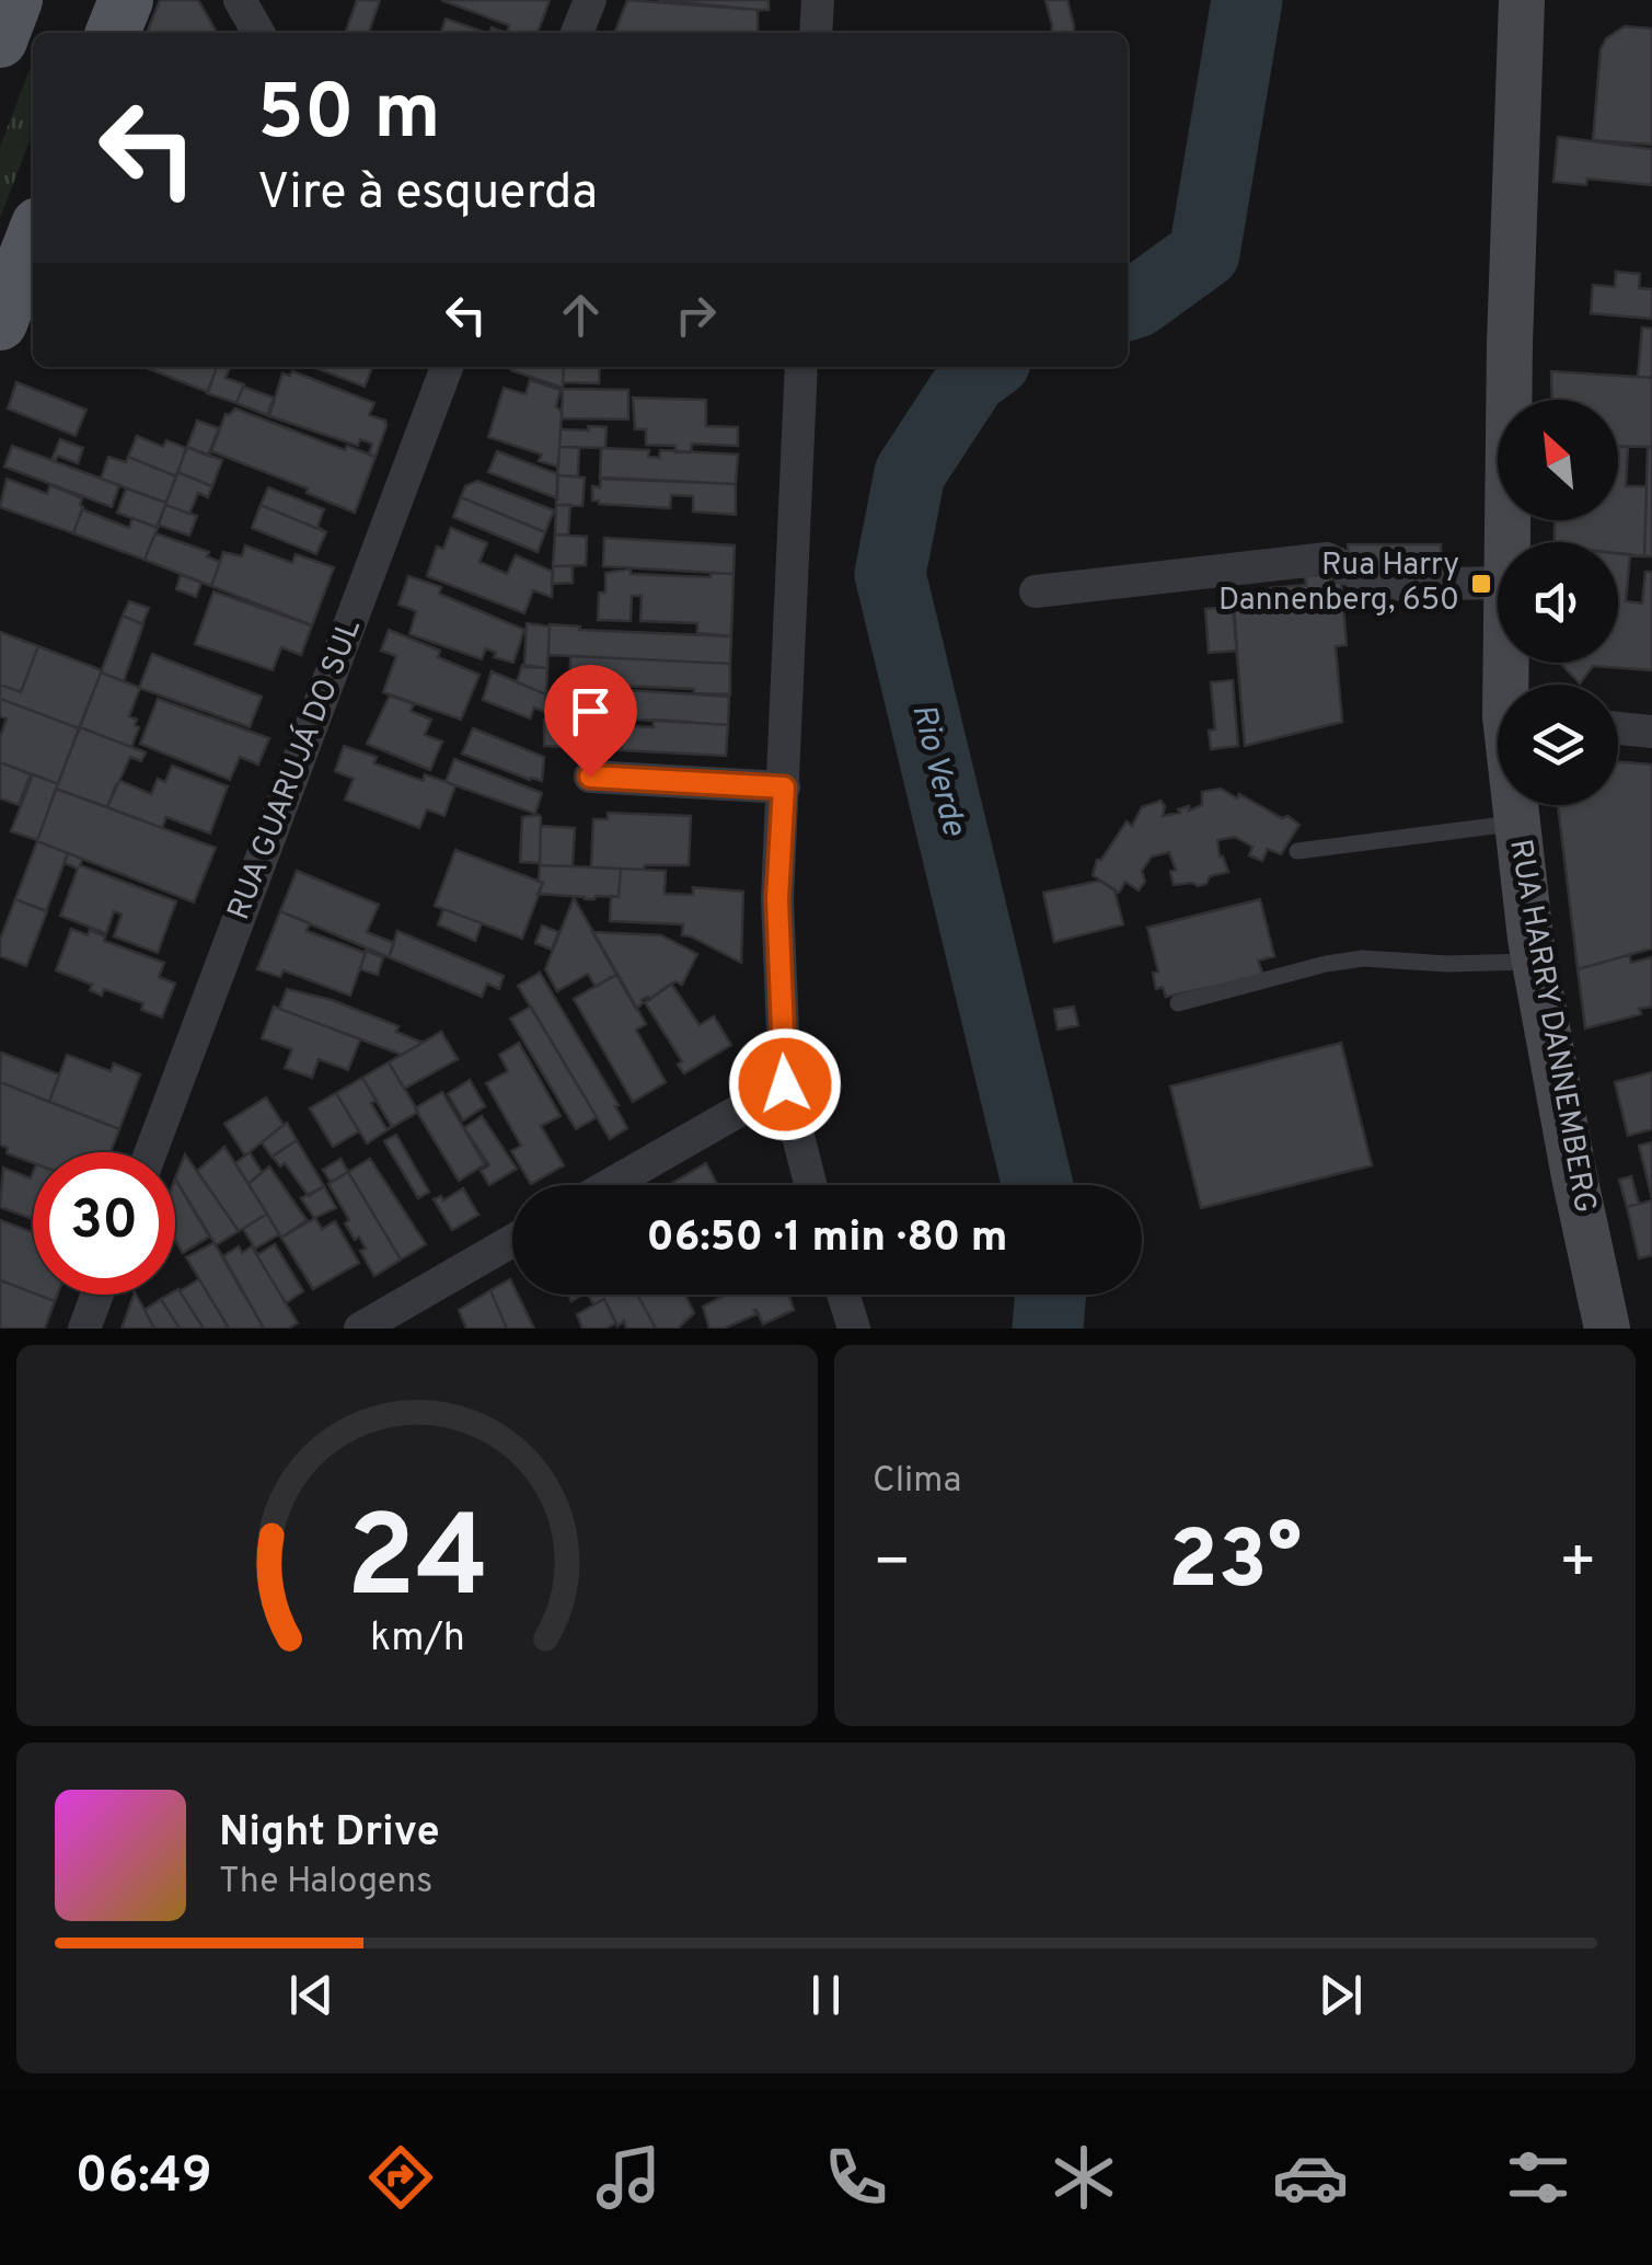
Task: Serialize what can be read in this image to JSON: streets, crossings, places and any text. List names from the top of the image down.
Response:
{
  "streets": {
    "main road": ["RUA HARRY DANNEMBERG"],
    "street": ["RUA GUARUJÁ DO SUL"]
  },
  "water": ["Rio Verde"],
  "places": {
    "transit": ["Rua Harry Dannenberg, 650"]
  },
  "north": "top left",
  "page": {
    "turn": ["50 m", "Vire à esquerda"],
    "limit": "30",
    "trip": "06:50 · 1 min · 80 m",
    "tile": "Clima",
    "heat": ["−", "23°", "+"],
    "song": ["Night Drive", "The Halogens"],
    "tabs": "06:49",
    "gauge": ["24", "km/h"]
  }
}
